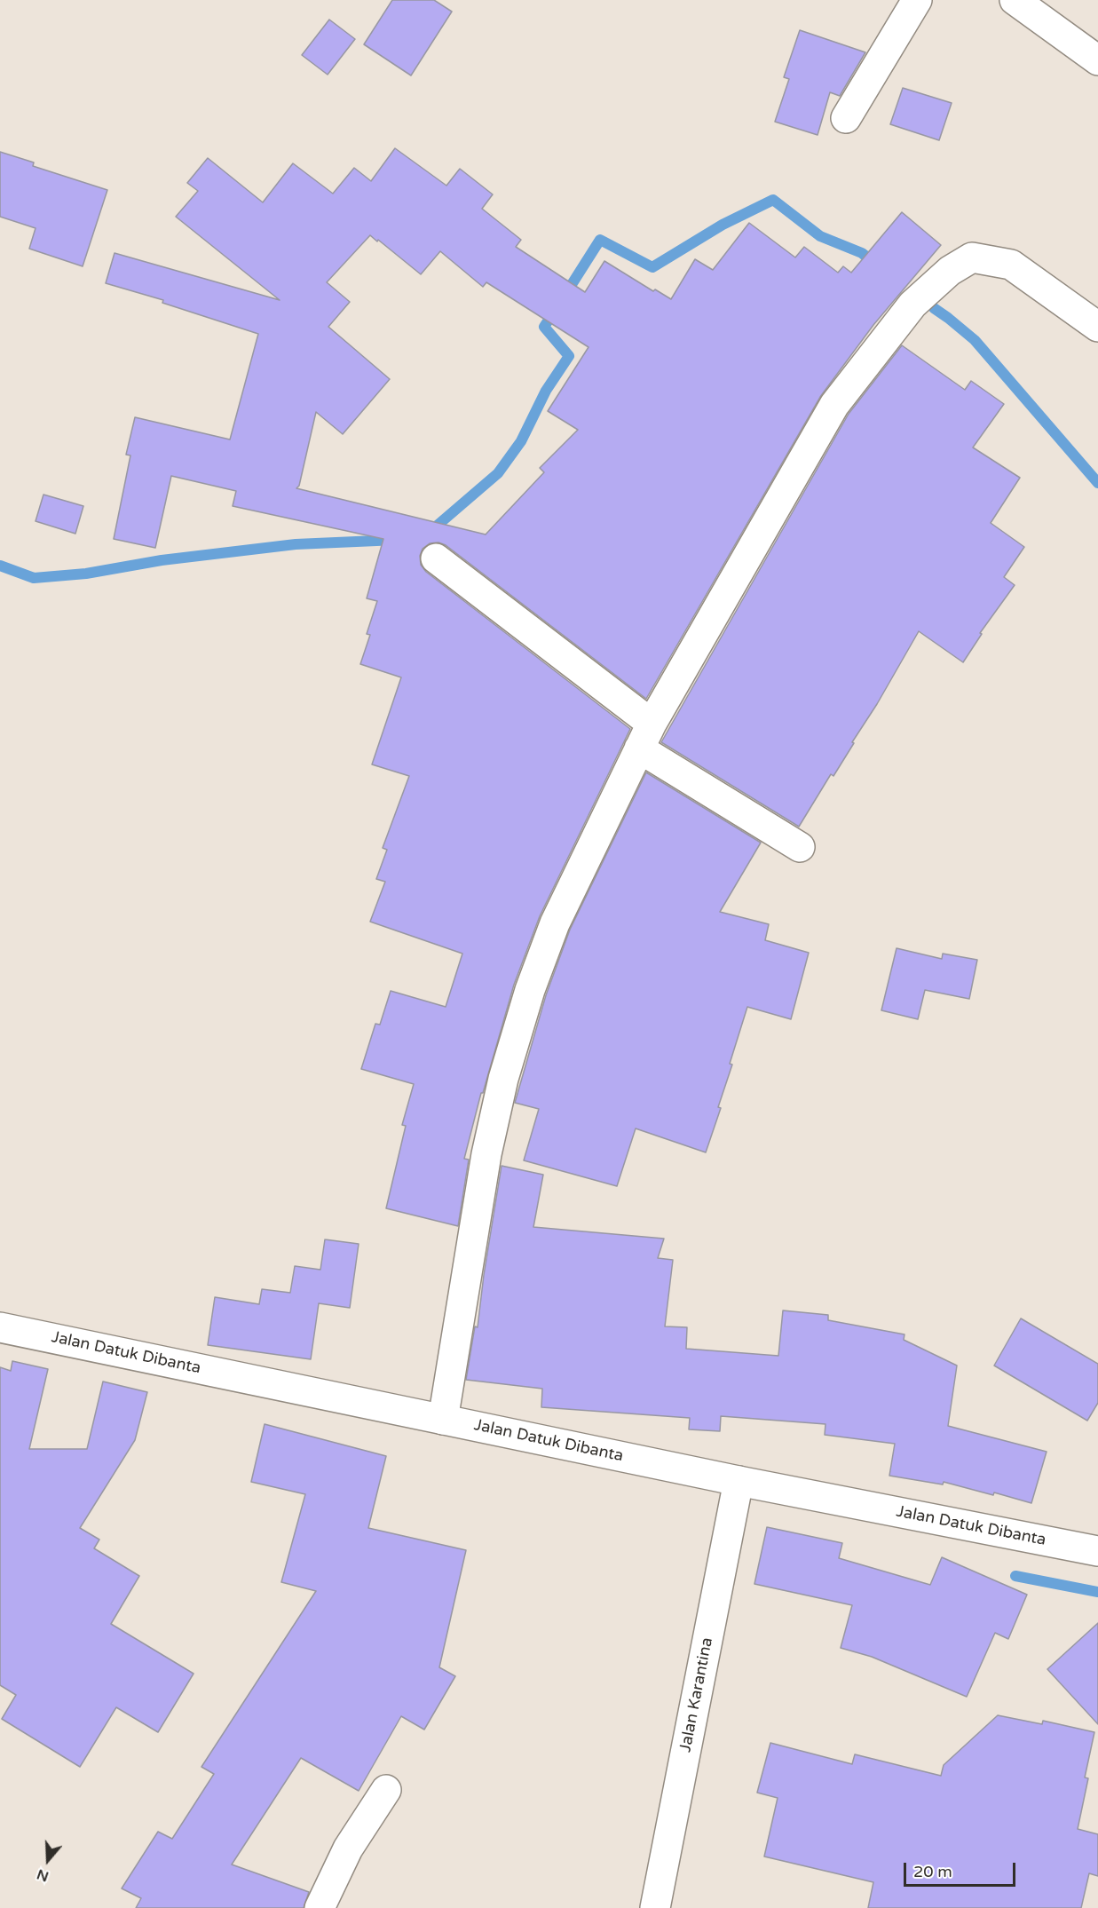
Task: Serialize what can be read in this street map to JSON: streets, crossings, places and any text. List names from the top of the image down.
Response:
{
  "streets": {
    "street": ["Jalan Datuk Dibanta", "Jalan Karantina"]
  },
  "crossings": [
    ["Jalan Datuk Dibanta", "Jalan Karantina"]
  ],
  "scale_bar": "20 m",
  "north": "bottom"
}
